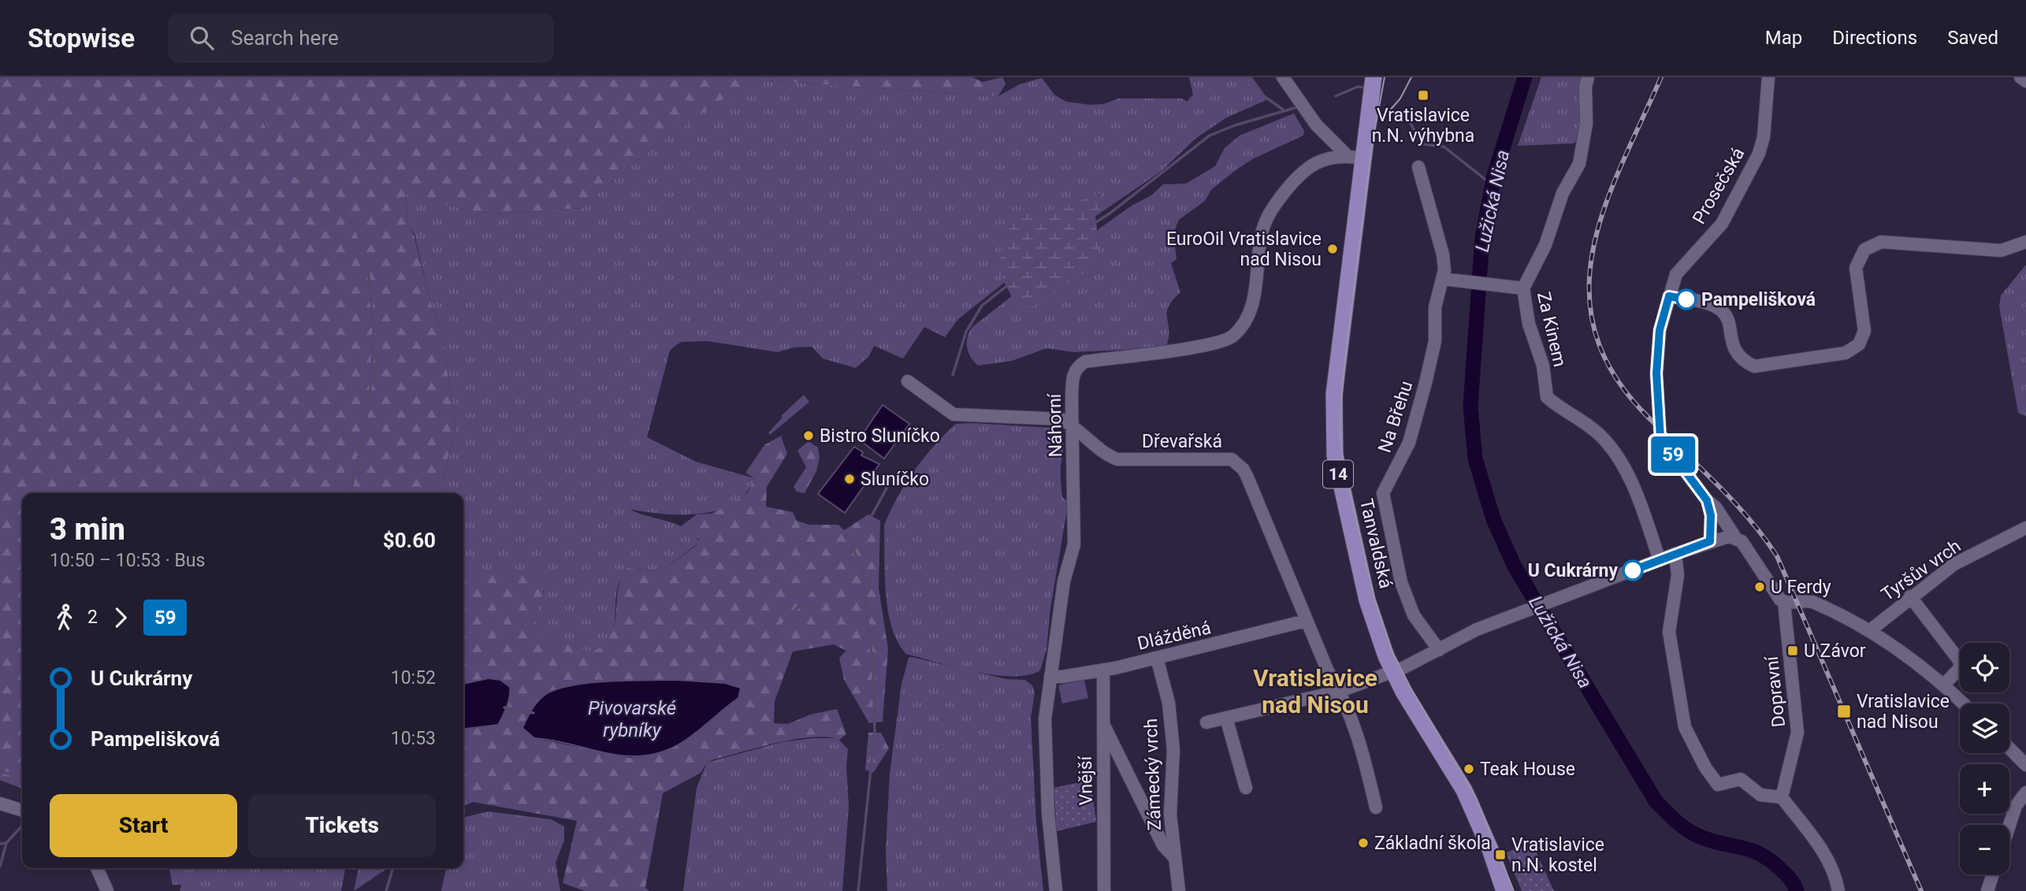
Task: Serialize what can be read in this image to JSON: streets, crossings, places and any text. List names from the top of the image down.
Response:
{
  "streets": {
    "main road": ["14", "Tanvaldská"],
    "street": [
      "Prosečská",
      "Za Kinem",
      "Na Břehu",
      "Náhorní",
      "Dřevařská",
      "Tyršův vrch",
      "Dlážděná",
      "Dopravní",
      "Zámecký vrch",
      "Vnější"
    ]
  },
  "crossings": [
    ["Prosečská", "Dopravní"],
    ["Náhorní", "Dřevařská"],
    ["Náhorní", "Tanvaldská"],
    ["Náhorní", "Dlážděná"],
    ["Dřevařská", "Dlážděná"],
    ["Dlážděná", "Zámecký vrch"],
    ["Dlážděná", "Vnější"],
    ["Zámecký vrch", "Vnější"]
  ],
  "districts": ["Vratislavice nad Nisou"],
  "water": ["Lužická Nisa", "Pivovarské rybníky"],
  "places": {
    "transit": [
      "Vratislavice n.N. výhybna",
      "U Závor",
      "Vratislavice nad Nisou",
      "Vratislavice n.N. kostel"
    ],
    "other": [
      "EuroOil Vratislavice nad Nisou",
      "Pampelišková",
      "Bistro Sluníčko",
      "Sluníčko",
      "U Cukrárny",
      "U Ferdy",
      "Teak House",
      "Základní škola"
    ]
  },
  "lines": ["bus line 59"],
  "page": {
    "header": "Stopwise",
    "search": "Search here",
    "nav": ["Map", "Directions", "Saved"],
    "on_map": "59",
    "heading": ["3 min", "10:50 – 10:53 · Bus", "$0.60"],
    "legs": ["2", "59"],
    "map_buttons": ["+", "−"],
    "list": [
      {
        "name": "U Cukrárny",
        "value": "10:52"
      },
      {
        "name": "Pampelišková",
        "value": "10:53"
      }
    ],
    "buttons": ["Start", "Tickets"]
  }
}
